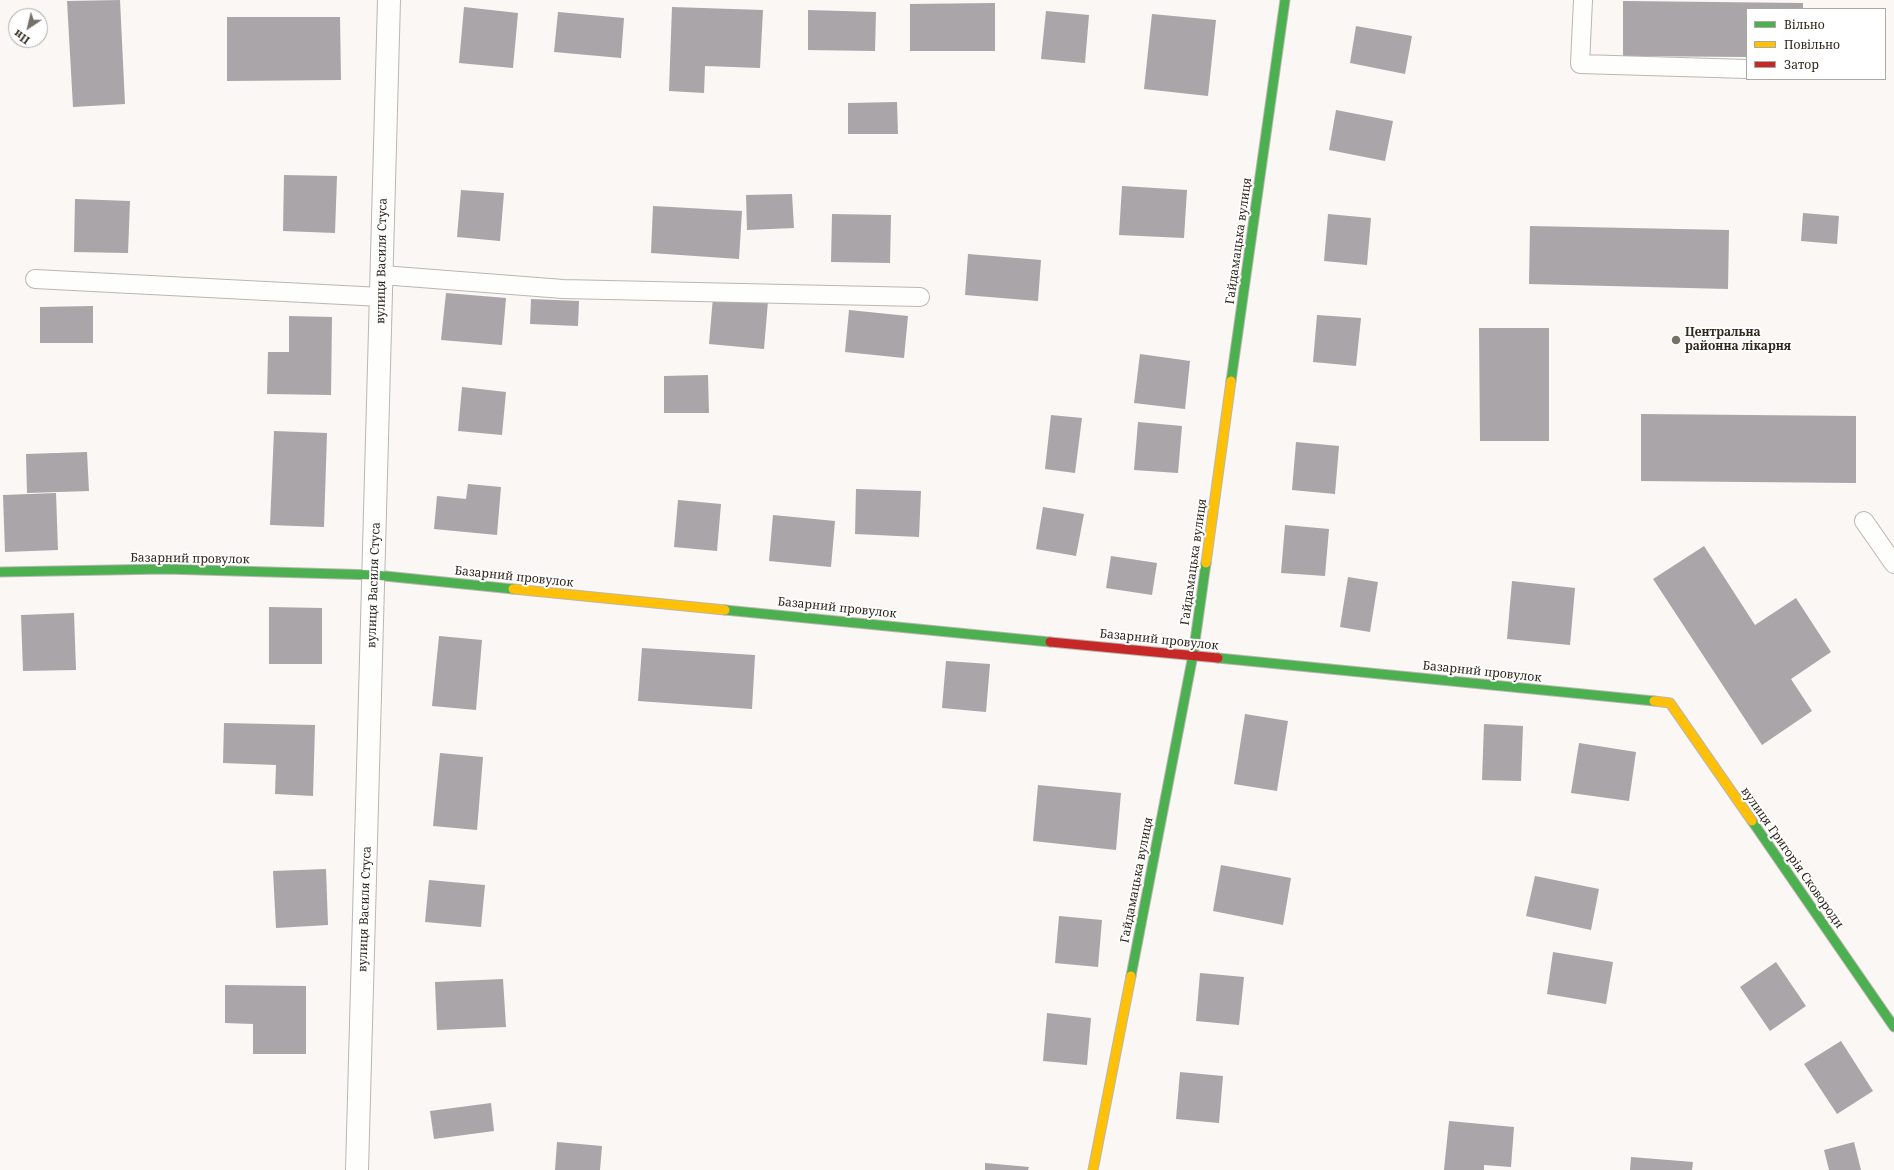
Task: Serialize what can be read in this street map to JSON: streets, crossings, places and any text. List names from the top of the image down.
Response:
{
  "streets": {
    "street": [
      "Гайдамацька вулиця",
      "вулиця Василя Стуса",
      "Базарний провулок",
      "вулиця Григорія Сковороди"
    ]
  },
  "crossings": [
    ["Гайдамацька вулиця", "Базарний провулок"],
    ["вулиця Василя Стуса", "Базарний провулок"],
    ["Базарний провулок", "вулиця Григорія Сковороди"]
  ],
  "places": ["Центральна районна лікарня"],
  "legend": ["Вільно", "Повільно", "Затор"],
  "north": "bottom left"
}
